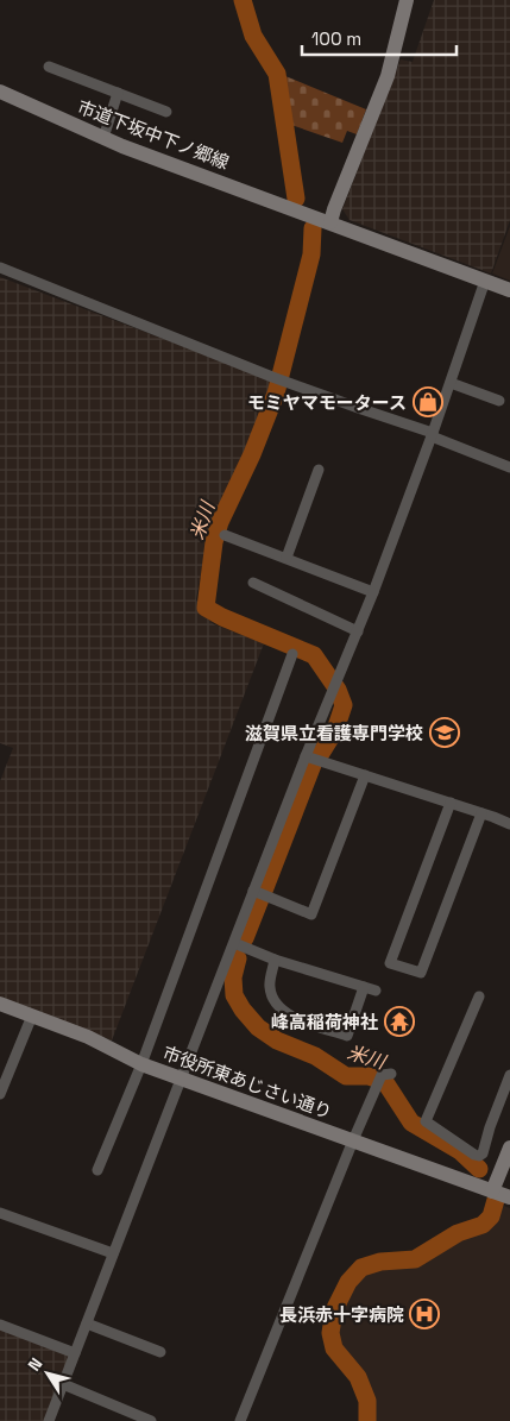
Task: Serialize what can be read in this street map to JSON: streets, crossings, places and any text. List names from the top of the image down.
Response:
{
  "streets": {
    "street": ["市道下坂中下ノ郷線", "市役所東あじさい通り"]
  },
  "water": ["米川"],
  "places": {
    "shop": ["モミヤマモータース"],
    "school or university": ["滋賀県立看護専門学校"],
    "temple": ["峰高稲荷神社"],
    "hospital": ["長浜赤十字病院"]
  },
  "scale_bar": "100 m",
  "north": "top left"
}
